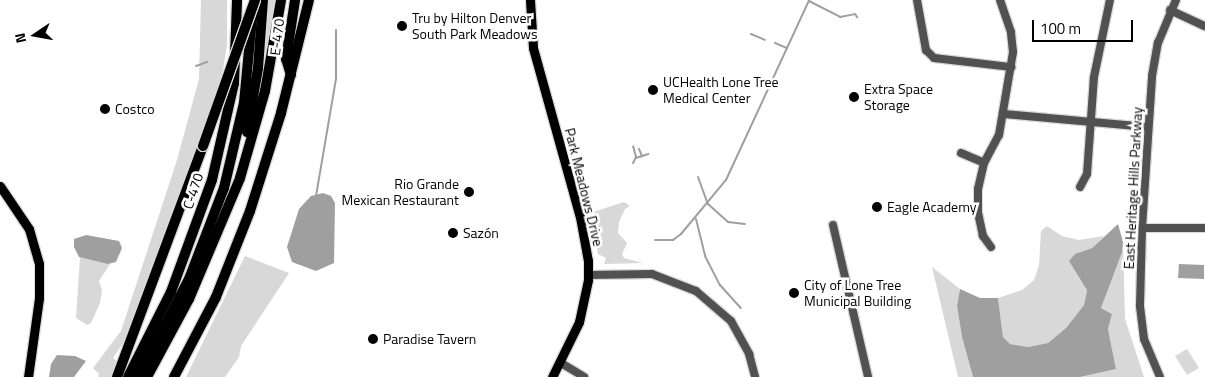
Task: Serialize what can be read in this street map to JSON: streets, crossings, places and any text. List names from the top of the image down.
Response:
{
  "streets": {
    "highway": ["E-470", "C-470"],
    "main road": ["Park Meadows Drive"],
    "street": ["East Heritage Hills Parkway"]
  },
  "places": [
    "Tru by Hilton Denver South Park Meadows",
    "UCHealth Lone Tree Medical Center",
    "Extra Space Storage",
    "Costco",
    "Rio Grande Mexican Restaurant",
    "Eagle Academy",
    "Sazón",
    "City of Lone Tree Municipal Building",
    "Paradise Tavern"
  ],
  "scale_bar": "100 m",
  "north": "left"
}
